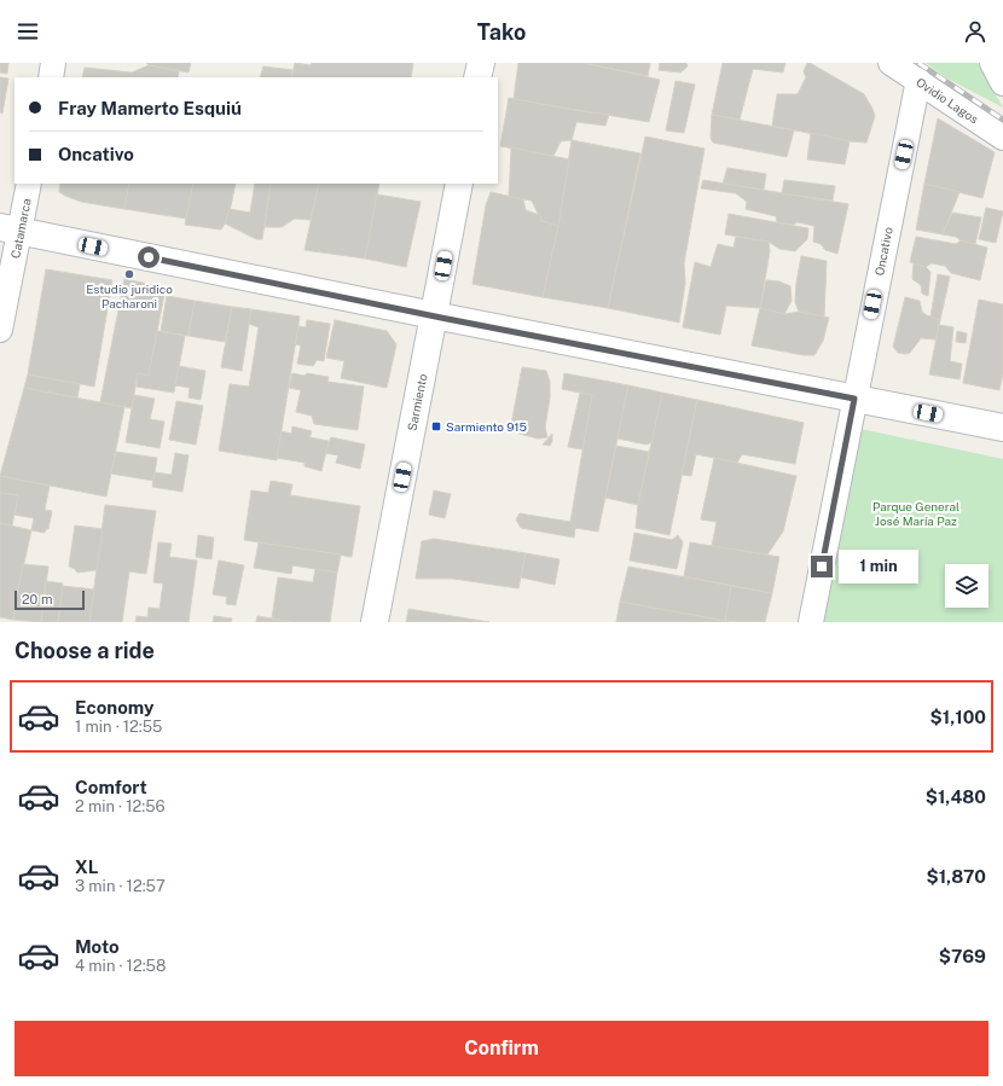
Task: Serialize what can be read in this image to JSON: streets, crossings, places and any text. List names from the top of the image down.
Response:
{
  "streets": {
    "street": [
      "Ovidio Lagos",
      "Catamarca",
      "Oncativo",
      "Sarmiento"
    ]
  },
  "crossings": [
    ["Ovidio Lagos", "Oncativo"]
  ],
  "parks": ["Parque General José María Paz"],
  "places": {
    "other": ["Estudio juridico Pacharoni"],
    "transit": ["Sarmiento 915"]
  },
  "scale_bar": "20 m",
  "page": {
    "header": "Tako",
    "banner": ["Fray Mamerto Esquiú", "Oncativo"],
    "bubble": "1 min",
    "scale": "20 m",
    "heading": "Choose a ride",
    "list": [
      {
        "name": "Economy",
        "note": "1 min · 12:55",
        "value": "$1,100"
      },
      {
        "name": "Comfort",
        "note": "2 min · 12:56",
        "value": "$1,480"
      },
      {
        "name": "XL",
        "note": "3 min · 12:57",
        "value": "$1,870"
      },
      {
        "name": "Moto",
        "note": "4 min · 12:58",
        "value": "$769"
      }
    ],
    "buttons": "Confirm"
  }
}
